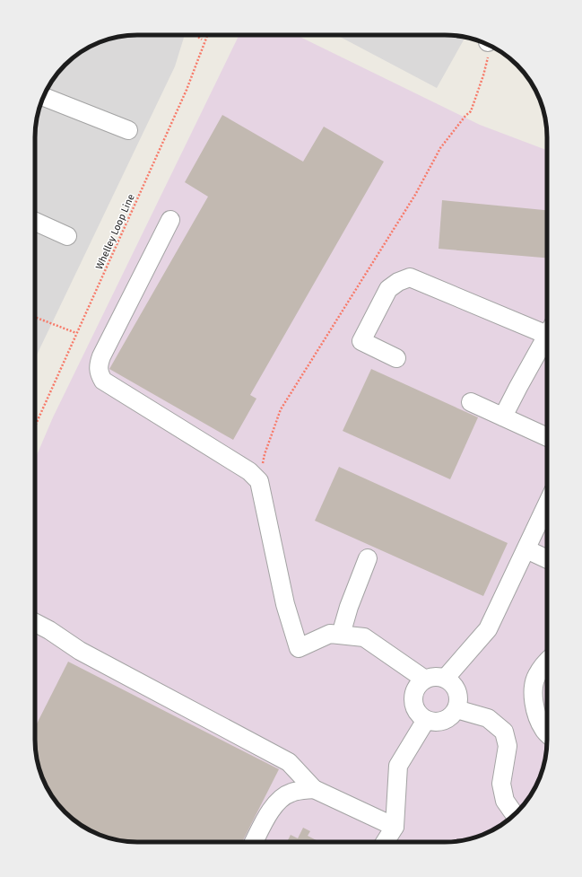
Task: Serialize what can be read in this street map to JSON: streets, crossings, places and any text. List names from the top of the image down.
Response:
{
  "streets": {
    "path": ["Whelley Loop Line"]
  }
}
